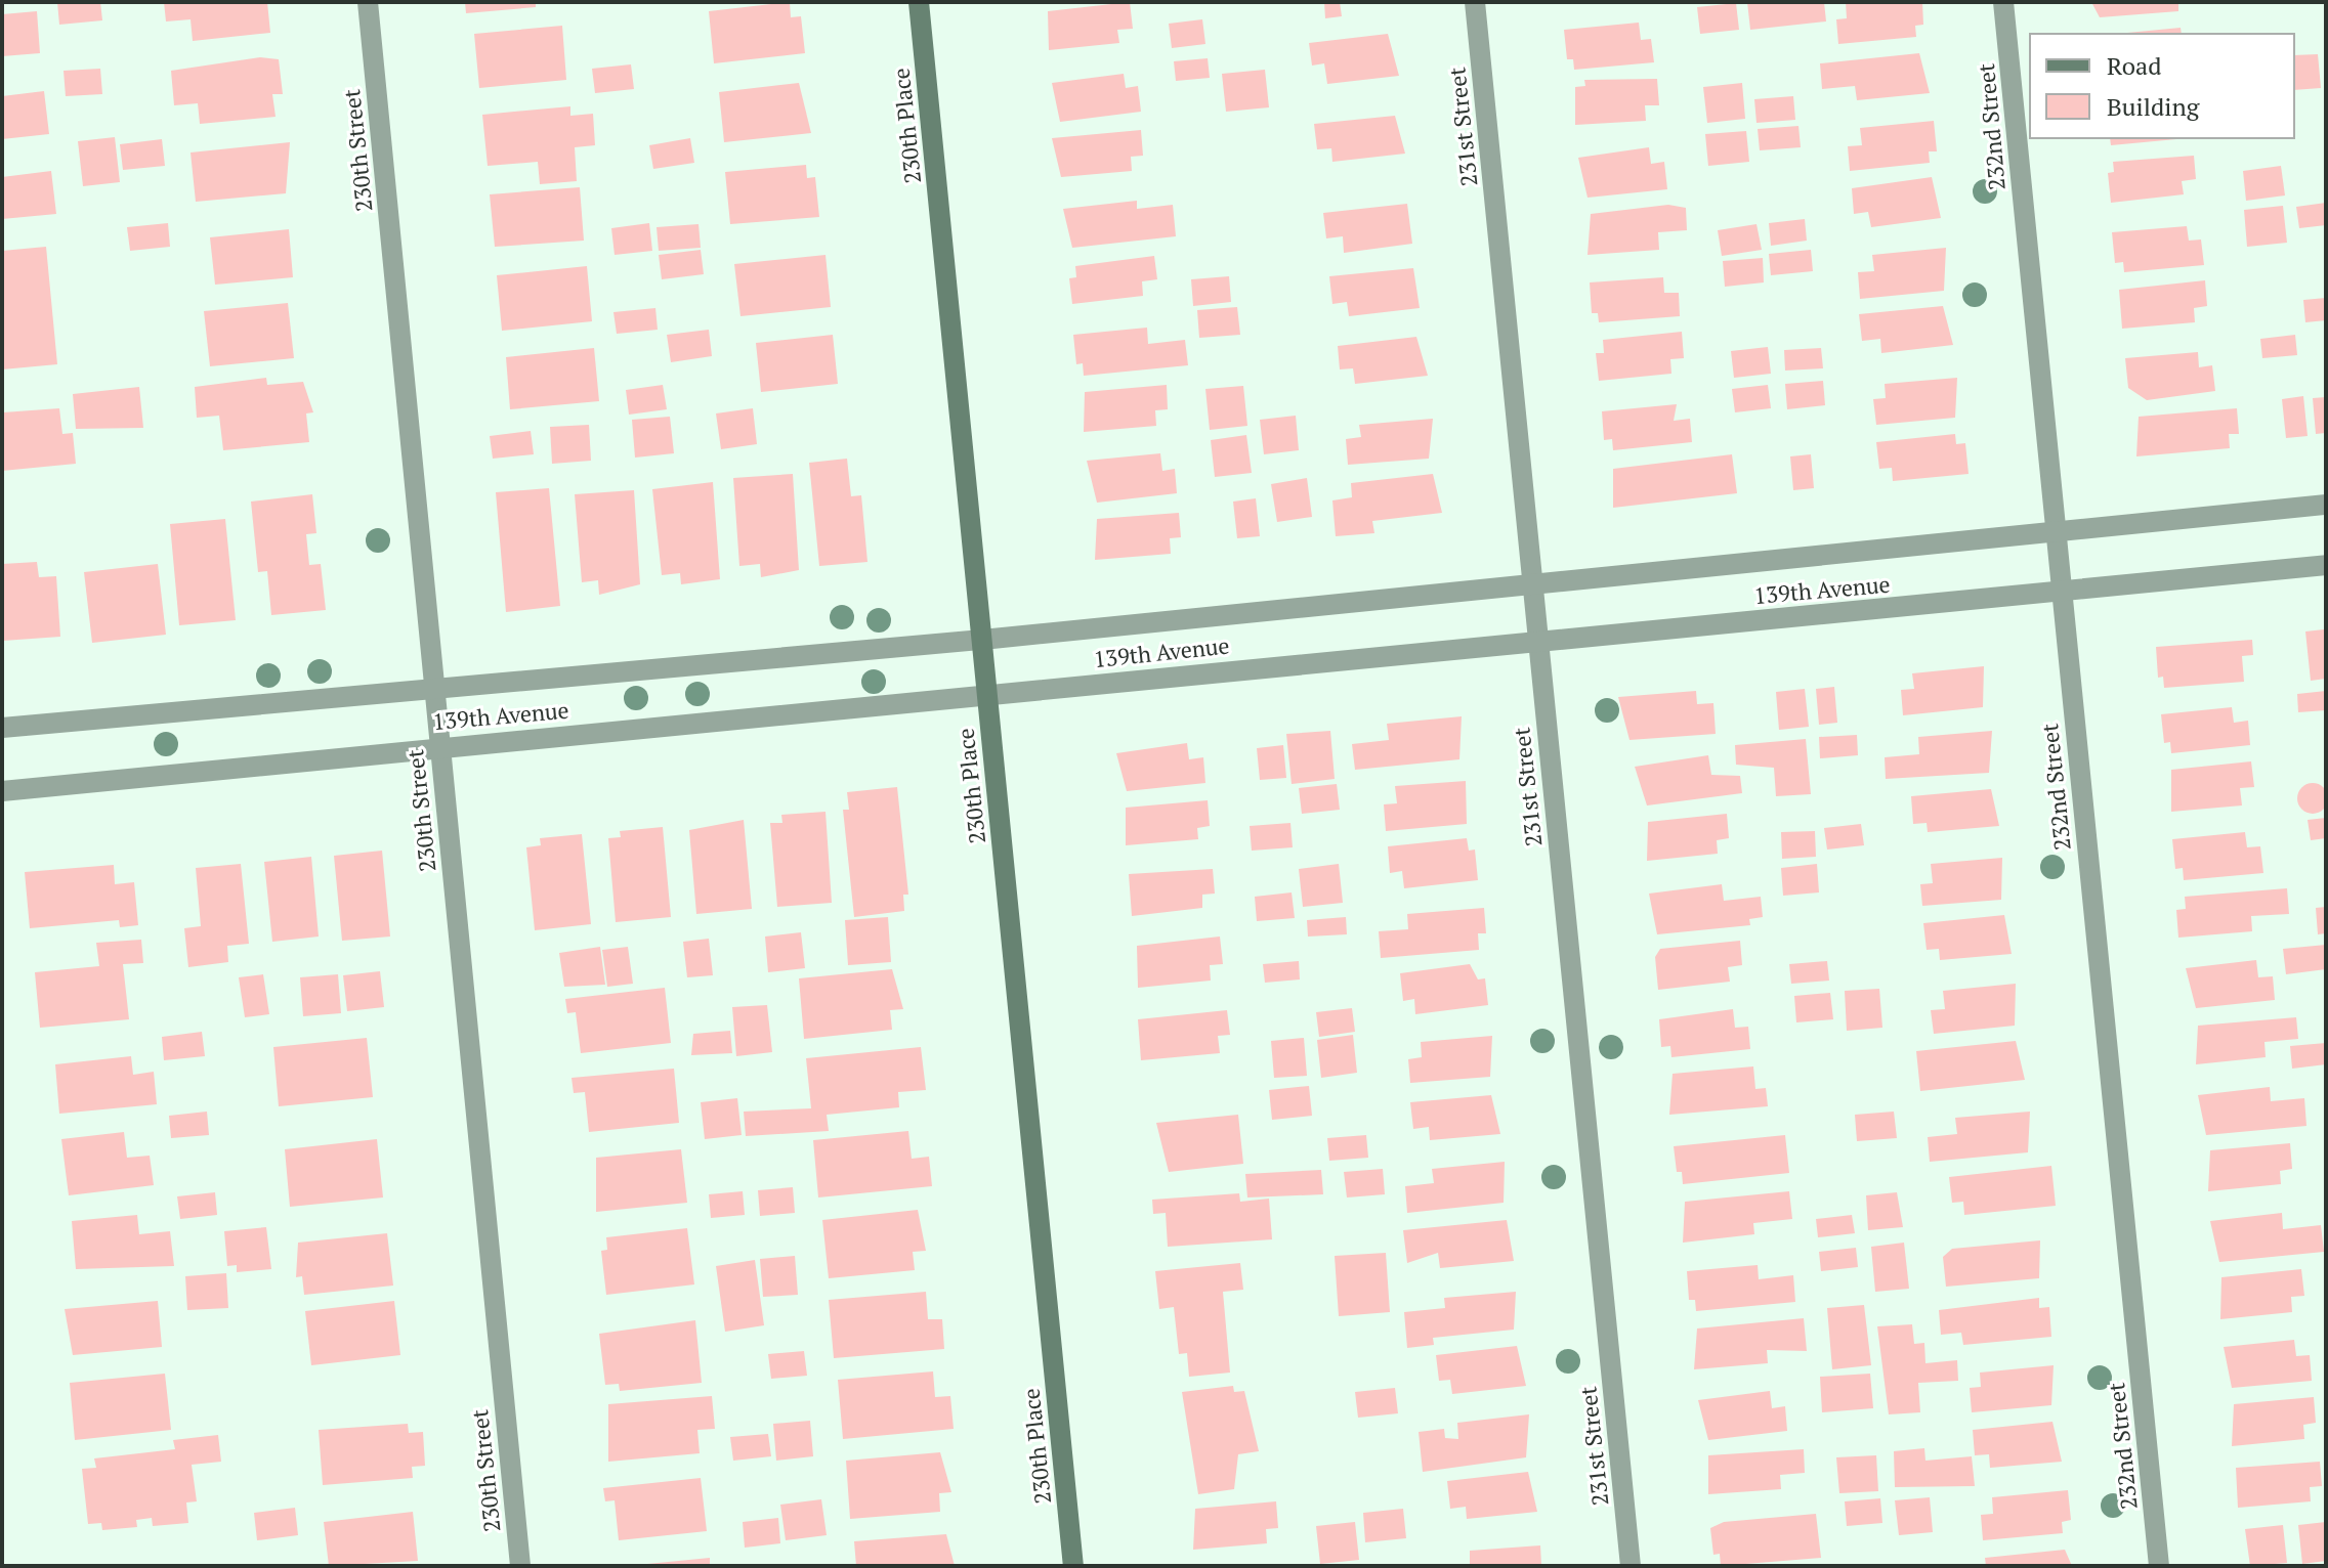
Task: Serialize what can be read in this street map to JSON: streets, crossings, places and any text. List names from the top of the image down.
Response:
{
  "streets": {
    "street": [
      "230th Place",
      "231st Street",
      "232nd Street",
      "230th Street",
      "139th Avenue"
    ]
  },
  "crossings": [
    ["230th Place", "139th Avenue"],
    ["231st Street", "139th Avenue"],
    ["232nd Street", "139th Avenue"],
    ["230th Street", "139th Avenue"]
  ],
  "legend": ["Road", "Building"]
}
